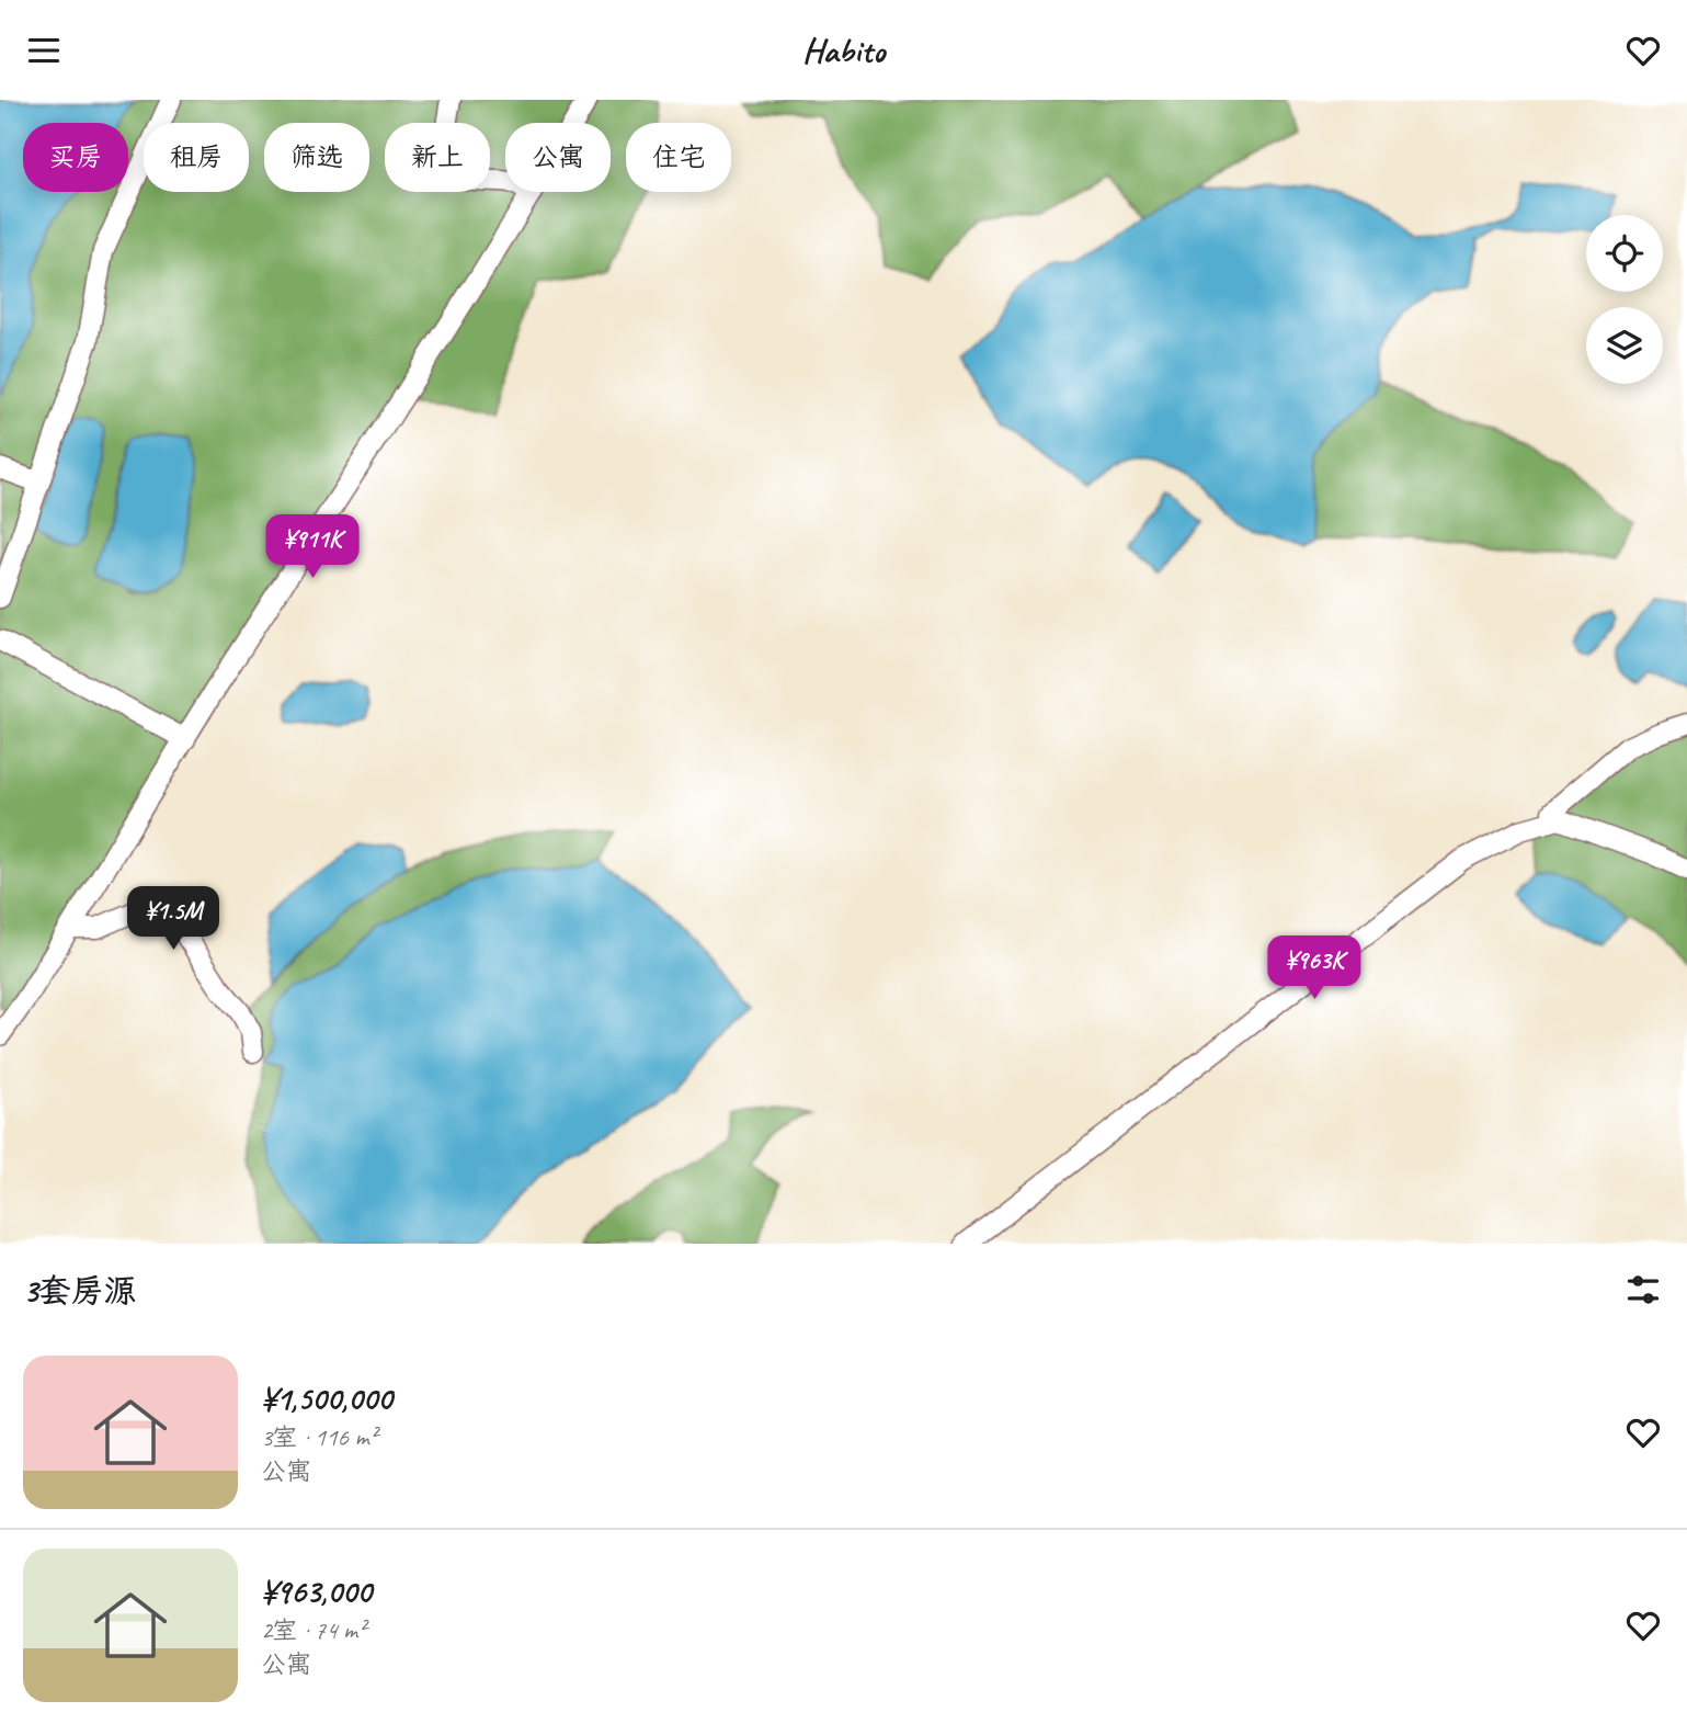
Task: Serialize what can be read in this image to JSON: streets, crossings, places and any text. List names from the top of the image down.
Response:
{
  "page": {
    "header": "Habito",
    "chip": [
      "买房",
      "租房",
      "筛选",
      "新上",
      "公寓",
      "住宅"
    ],
    "price": ["¥911K", "¥1.5M", "¥963K"],
    "heading": "3套房源",
    "list": [
      {
        "name": "¥1,500,000",
        "note": "3室 · 116 m² · 公寓"
      },
      {
        "name": "¥963,000",
        "note": "2室 · 74 m² · 公寓"
      }
    ]
  }
}
